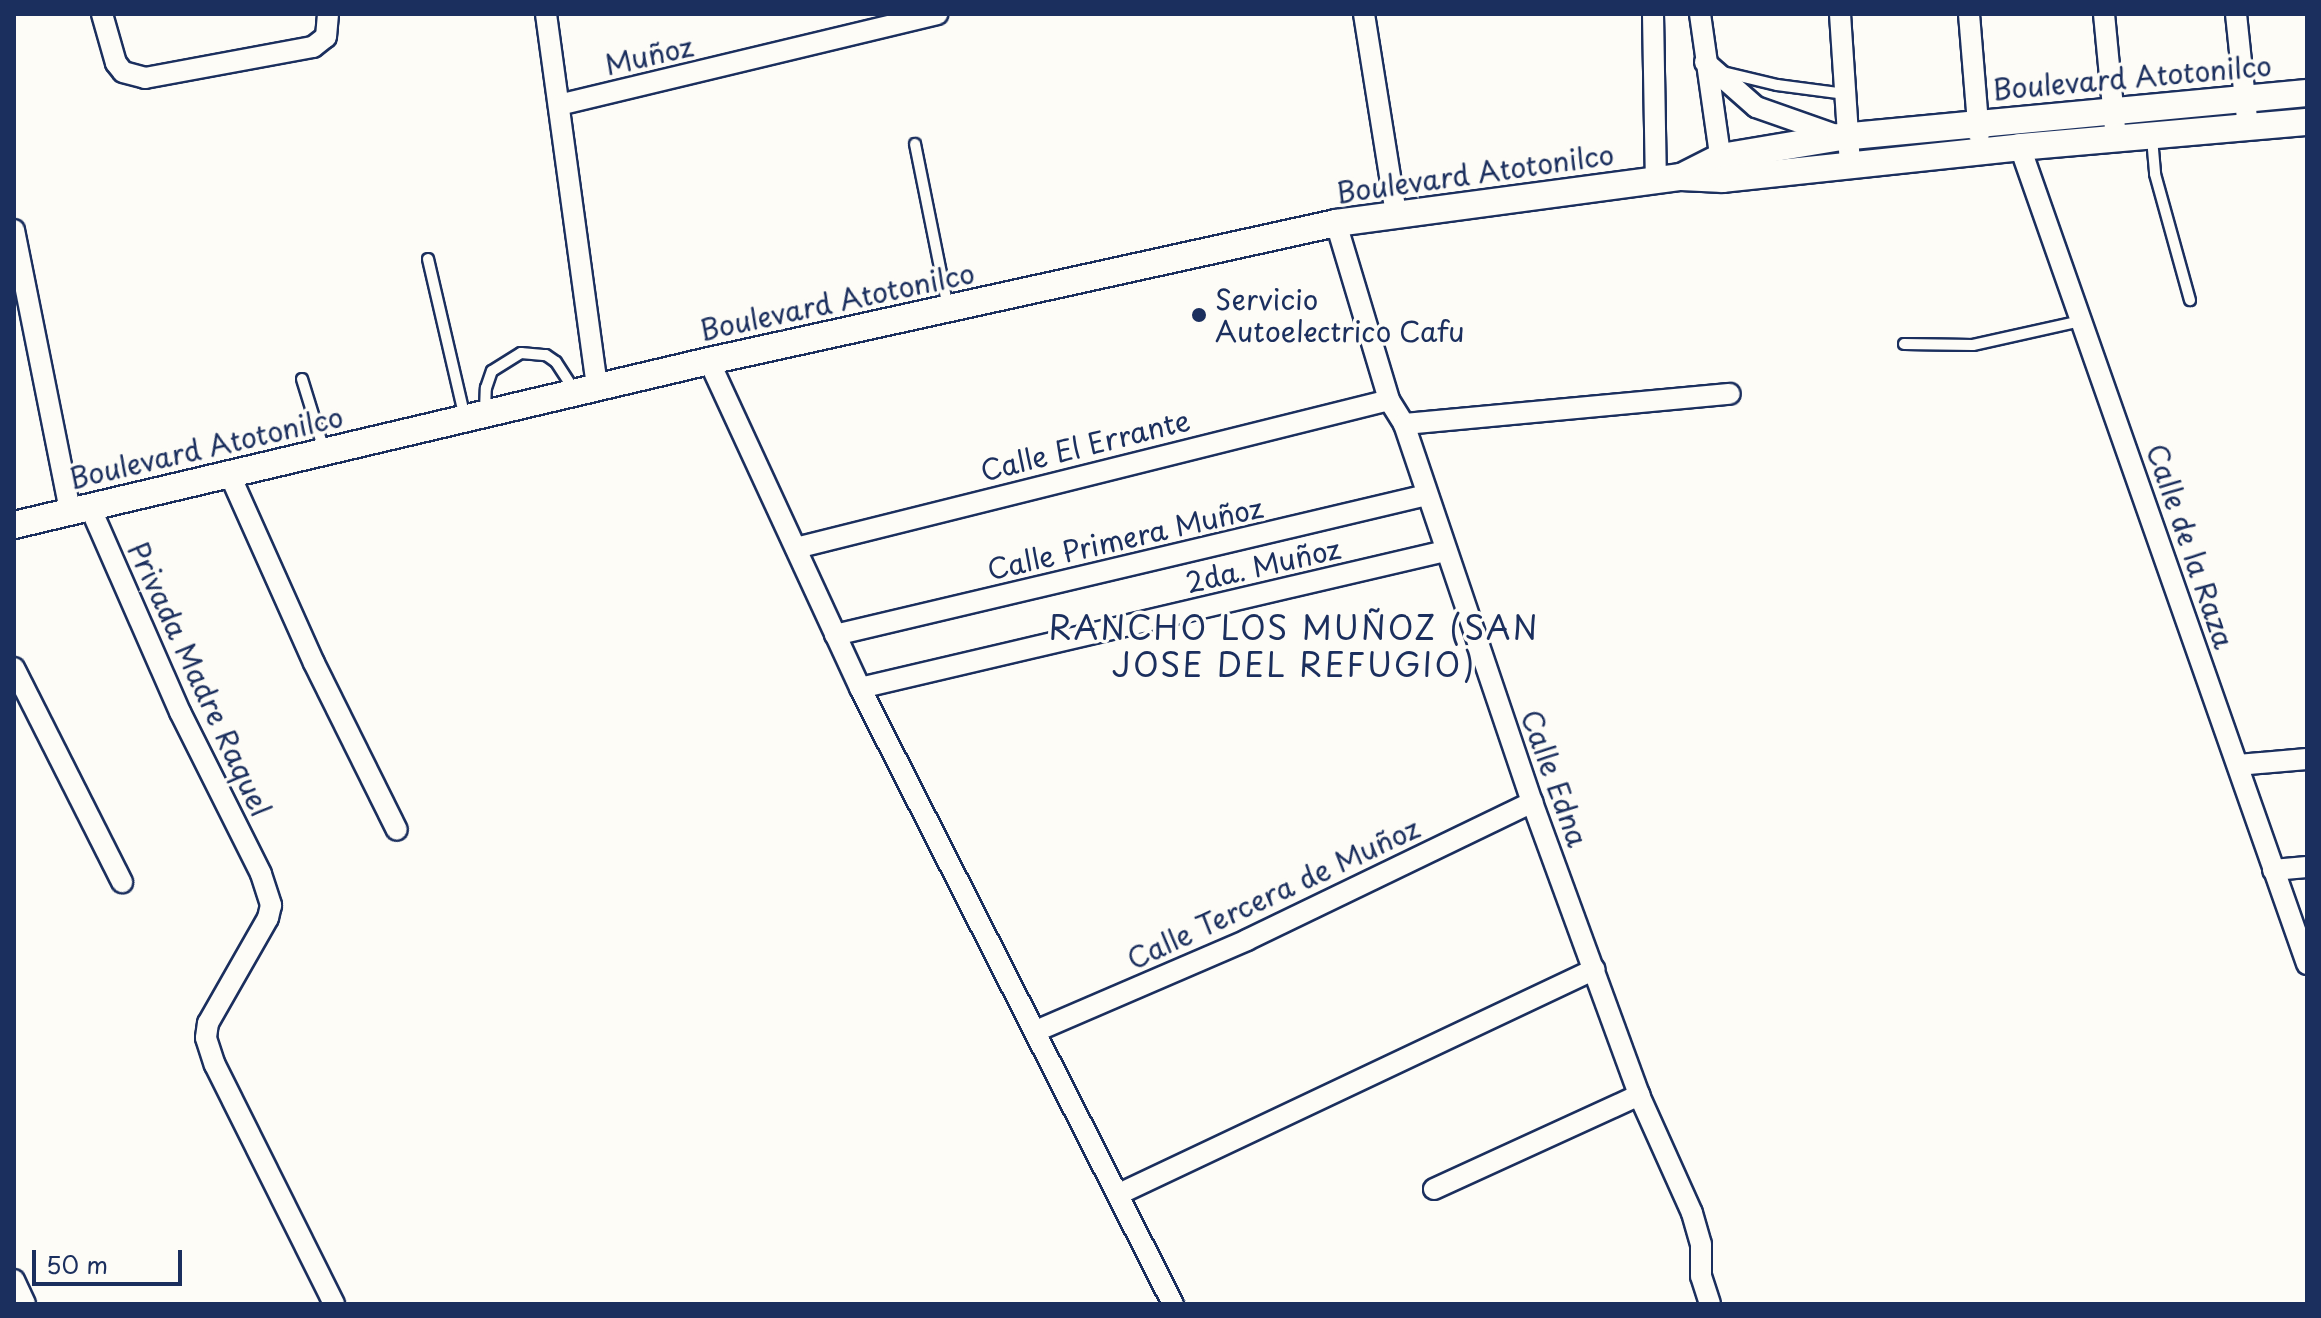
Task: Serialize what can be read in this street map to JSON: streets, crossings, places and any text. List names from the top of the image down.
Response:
{
  "streets": {
    "street": [
      "Muñoz",
      "Boulevard Atotonilco",
      "Calle El Errante",
      "Calle Primera Muñoz",
      "Calle de la Raza",
      "2da. Muñoz",
      "Privada Madre Raquel",
      "Calle Edna",
      "Calle Tercera de Muñoz"
    ]
  },
  "crossings": [
    ["Boulevard Atotonilco", "Calle de la Raza"],
    ["Boulevard Atotonilco", "Privada Madre Raquel"],
    ["Boulevard Atotonilco", "Calle Edna"],
    ["Calle El Errante", "Calle Edna"],
    ["Calle Primera Muñoz", "Calle Edna"],
    ["2da. Muñoz", "Calle Edna"],
    ["Calle Edna", "Calle Tercera de Muñoz"]
  ],
  "districts": ["RANCHO LOS MUÑOZ (SAN JOSE DEL REFUGIO)"],
  "places": ["Servicio Autoelectrico Cafu"],
  "scale_bar": "50 m"
}
